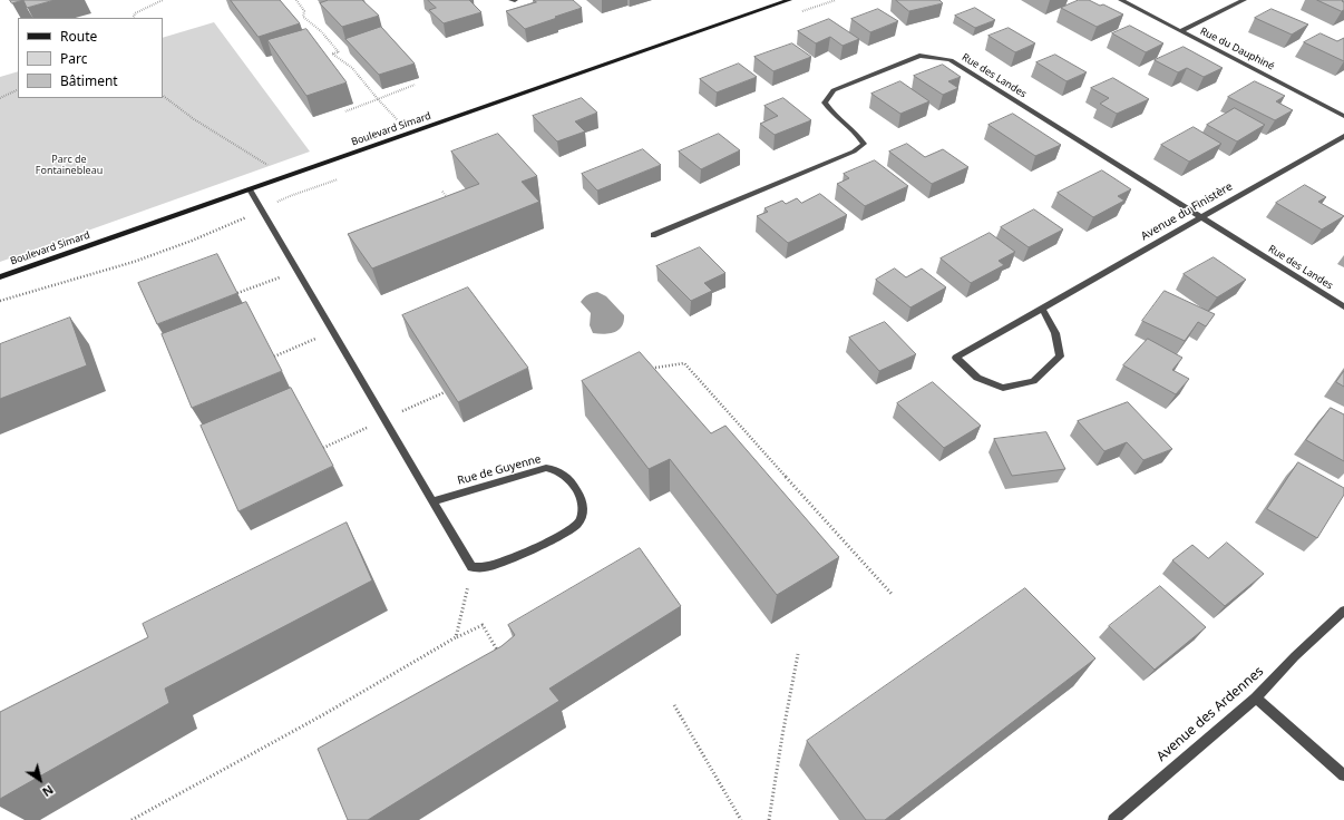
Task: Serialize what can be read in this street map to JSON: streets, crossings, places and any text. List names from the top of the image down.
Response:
{
  "streets": {
    "main road": ["Boulevard Simard"],
    "street": [
      "Rue du Dauphiné",
      "Rue des Landes",
      "Avenue du Finistère",
      "Rue de Guyenne",
      "Avenue des Ardennes"
    ]
  },
  "crossings": [
    ["Rue des Landes", "Avenue du Finistère"]
  ],
  "parks": ["Parc de Fontainebleau"],
  "legend": ["Route", "Parc", "Bâtiment"],
  "north": "bottom right"
}
